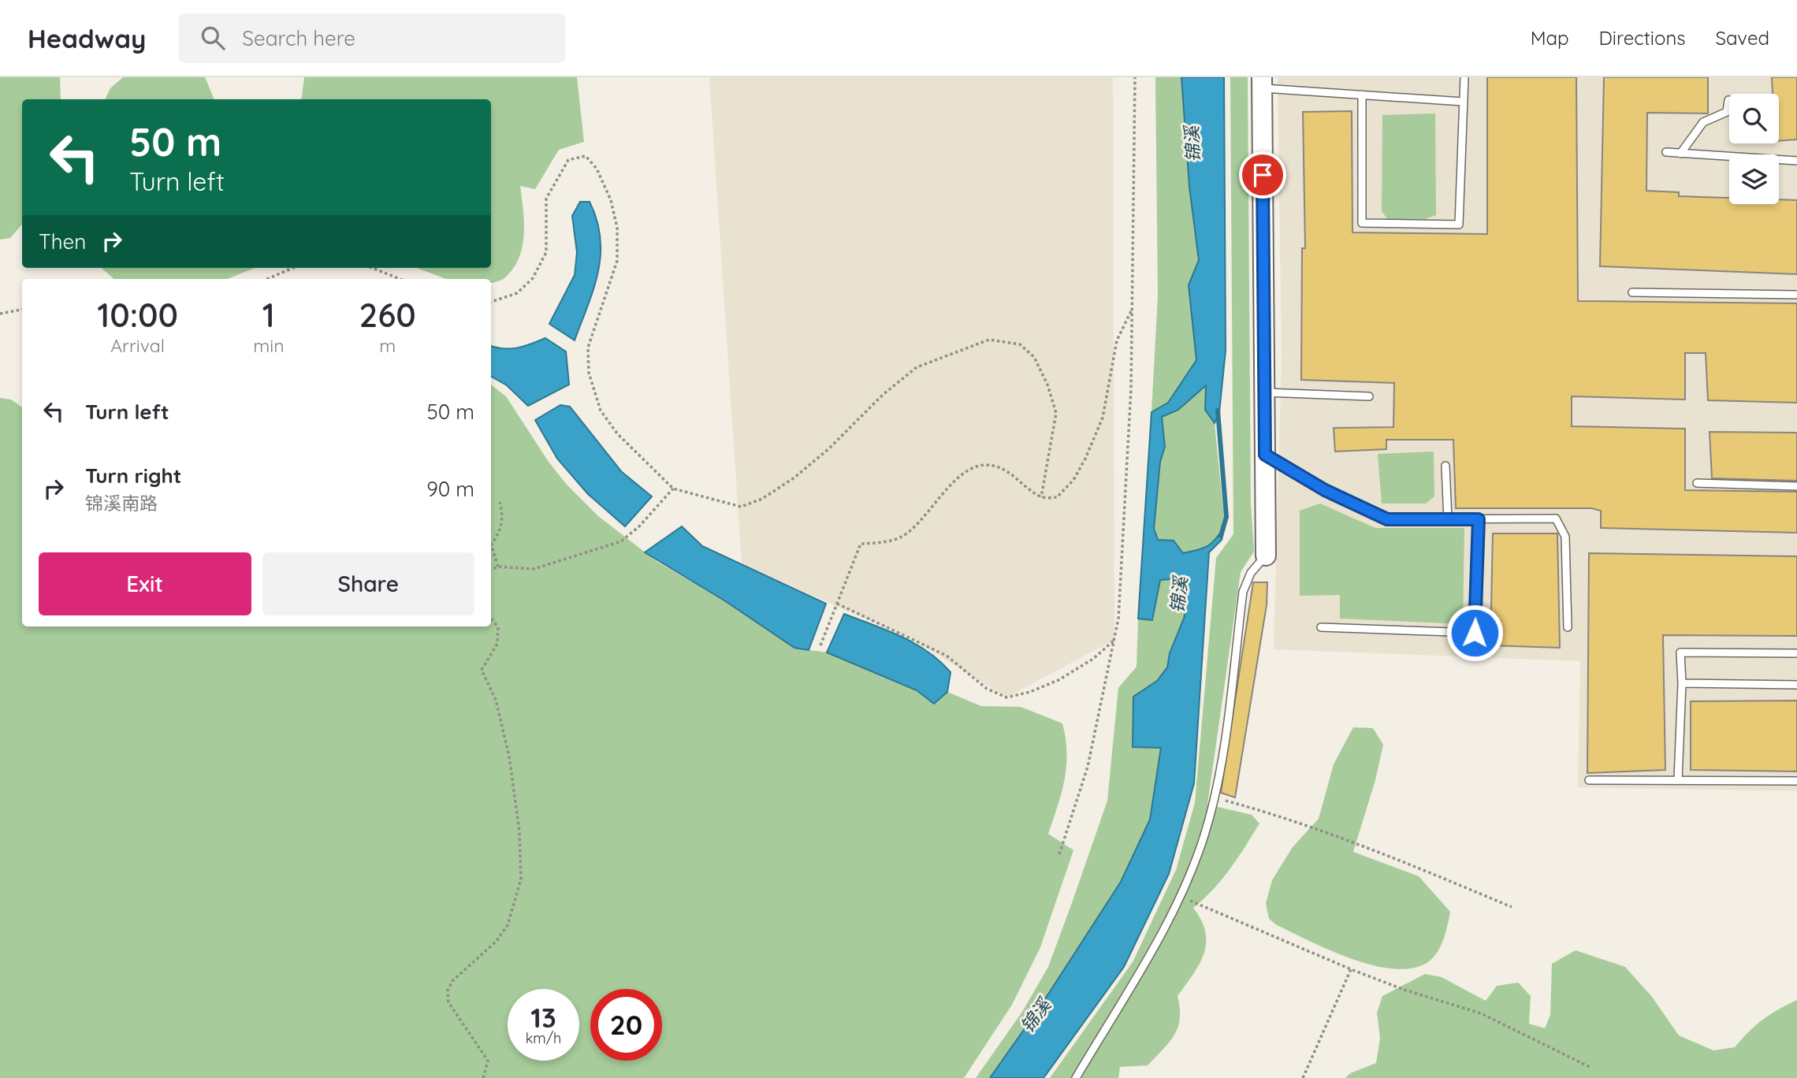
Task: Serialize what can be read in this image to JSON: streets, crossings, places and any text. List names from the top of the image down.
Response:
{
  "water": ["锦溪"],
  "page": {
    "header": "Headway",
    "search": "Search here",
    "nav": ["Map", "Directions", "Saved"],
    "turn": ["50 m", "Turn left"],
    "then": "Then",
    "eta": [
      "10:00",
      "Arrival",
      "1",
      "min",
      "260",
      "m"
    ],
    "list": [
      {
        "name": "Turn left",
        "value": "50 m"
      },
      {
        "name": "Turn right",
        "note": "锦溪南路",
        "value": "90 m"
      }
    ],
    "buttons": ["Exit", "Share"],
    "speed": "13 km/h",
    "limit": "20"
  }
}
